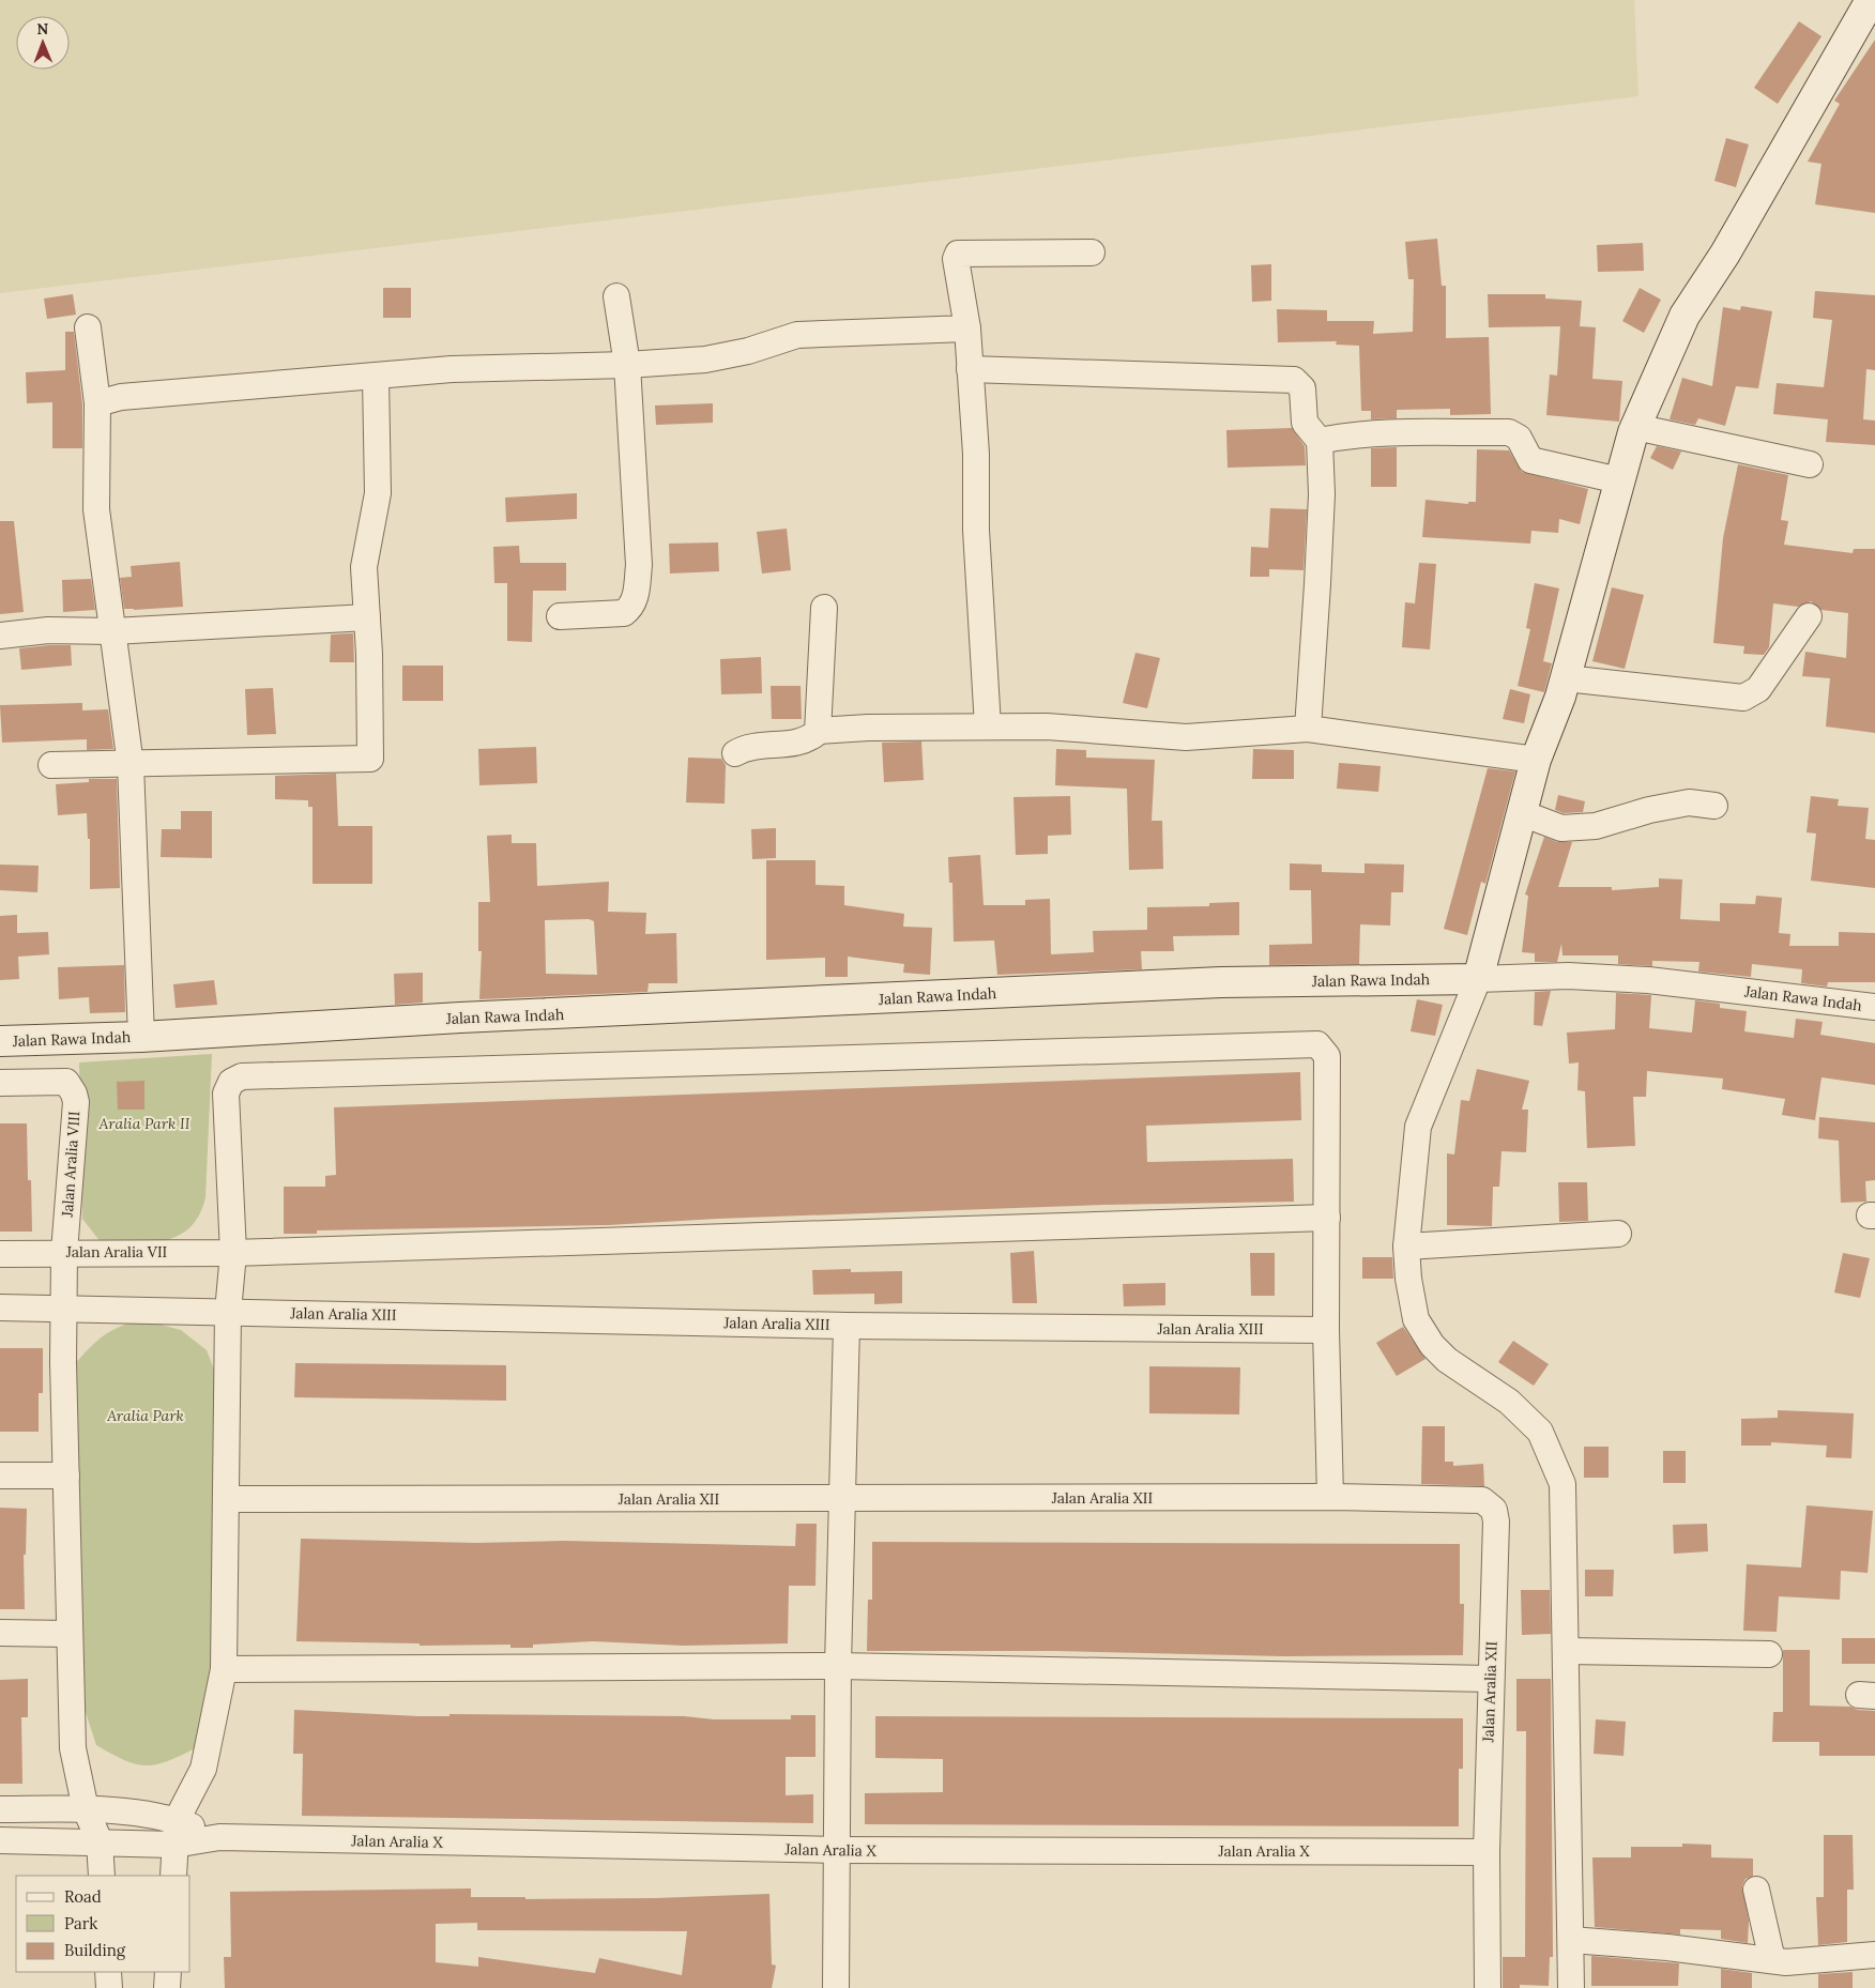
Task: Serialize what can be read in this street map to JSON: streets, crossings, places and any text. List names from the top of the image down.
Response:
{
  "streets": {
    "street": [
      "Jalan Rawa Indah",
      "Jalan Aralia VIII",
      "Jalan Aralia VII",
      "Jalan Aralia XIII",
      "Jalan Aralia XII",
      "Jalan Aralia X"
    ]
  },
  "crossings": [
    ["Jalan Aralia VIII", "Jalan Aralia VII"],
    ["Jalan Aralia XII", "Jalan Aralia X"]
  ],
  "parks": ["Aralia Park II", "Aralia Park"],
  "legend": ["Road", "Park", "Building"],
  "north": "top"
}
